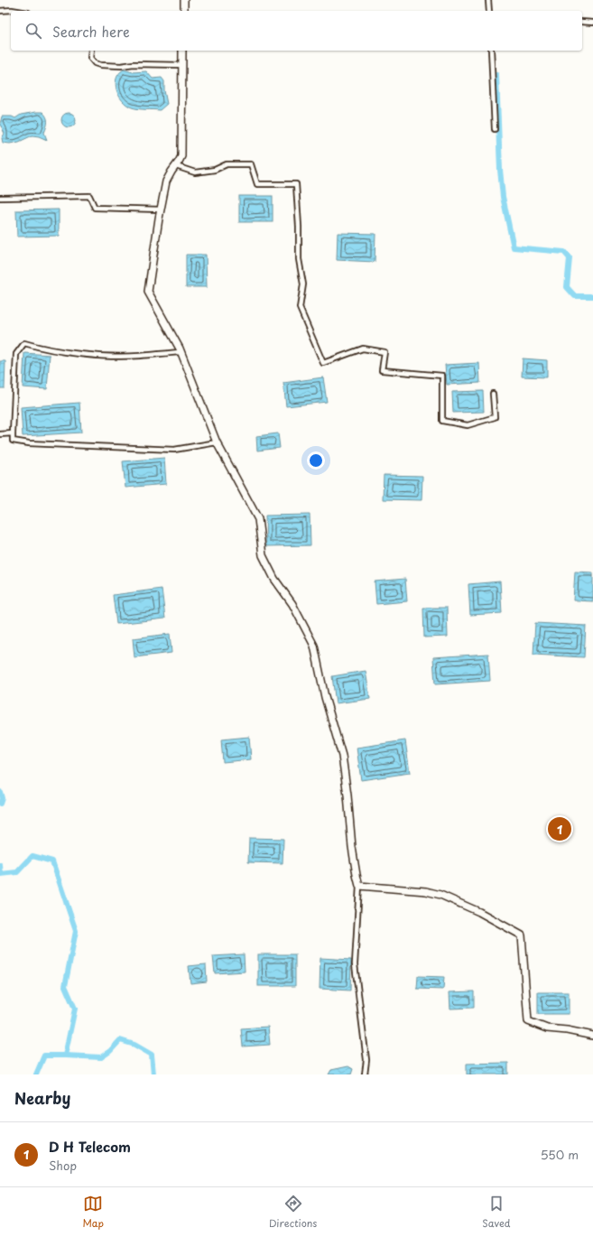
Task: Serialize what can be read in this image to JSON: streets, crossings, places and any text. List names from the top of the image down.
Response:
{
  "page": {
    "search": "Search here",
    "pins": "1",
    "heading": "Nearby",
    "list": [
      {
        "mark": "1",
        "name": "D H Telecom",
        "note": "Shop",
        "value": "550 m"
      }
    ],
    "nav": ["Map", "Directions", "Saved"]
  }
}
